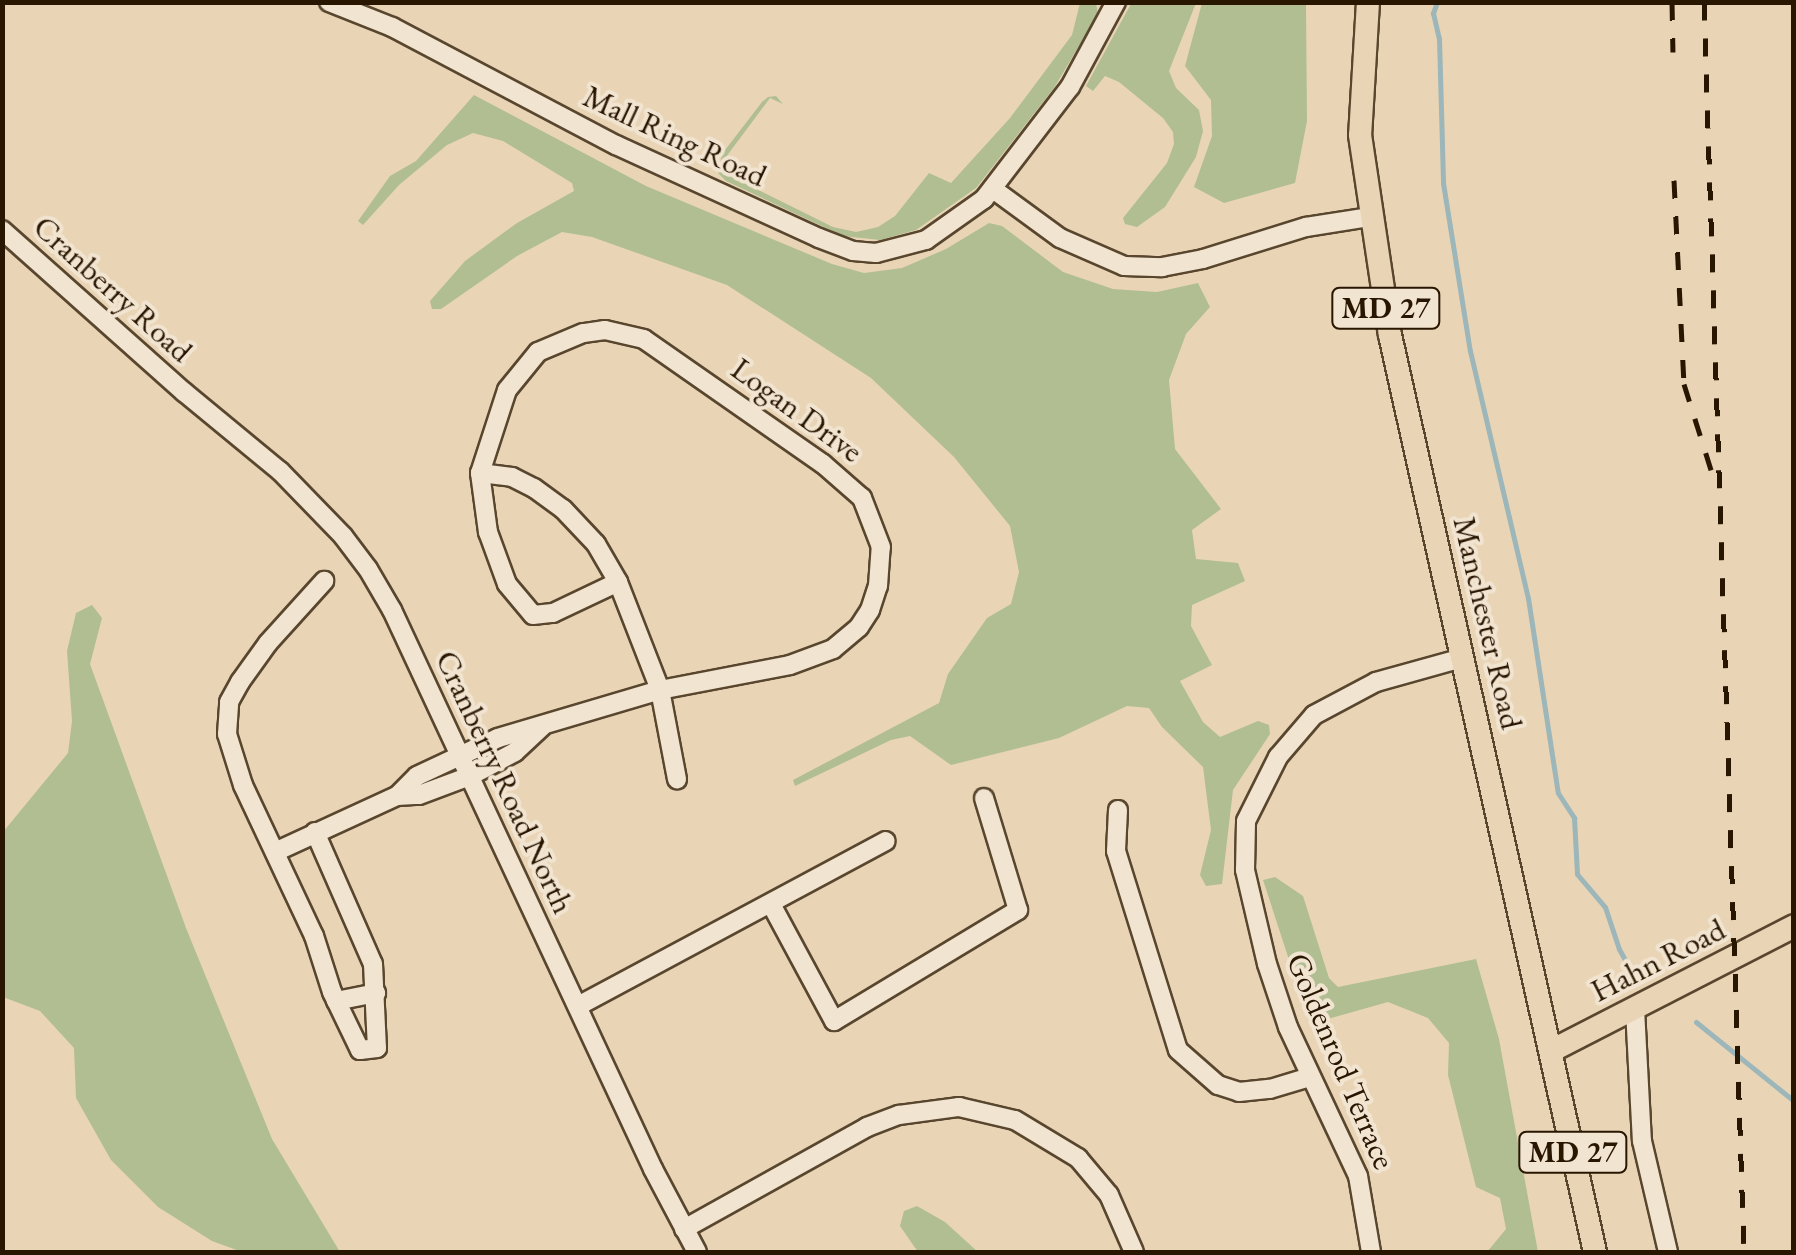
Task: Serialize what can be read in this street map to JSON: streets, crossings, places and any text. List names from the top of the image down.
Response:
{
  "streets": {
    "main road": ["MD 27", "Manchester Road", "Hahn Road"],
    "street": [
      "Mall Ring Road",
      "Cranberry Road",
      "Logan Drive",
      "Cranberry Road North",
      "Goldenrod Terrace"
    ]
  },
  "crossings": [
    ["Cranberry Road", "Cranberry Road North"],
    ["Logan Drive", "Cranberry Road North"],
    ["Manchester Road", "Hahn Road"],
    ["Manchester Road", "Goldenrod Terrace"]
  ]
}
